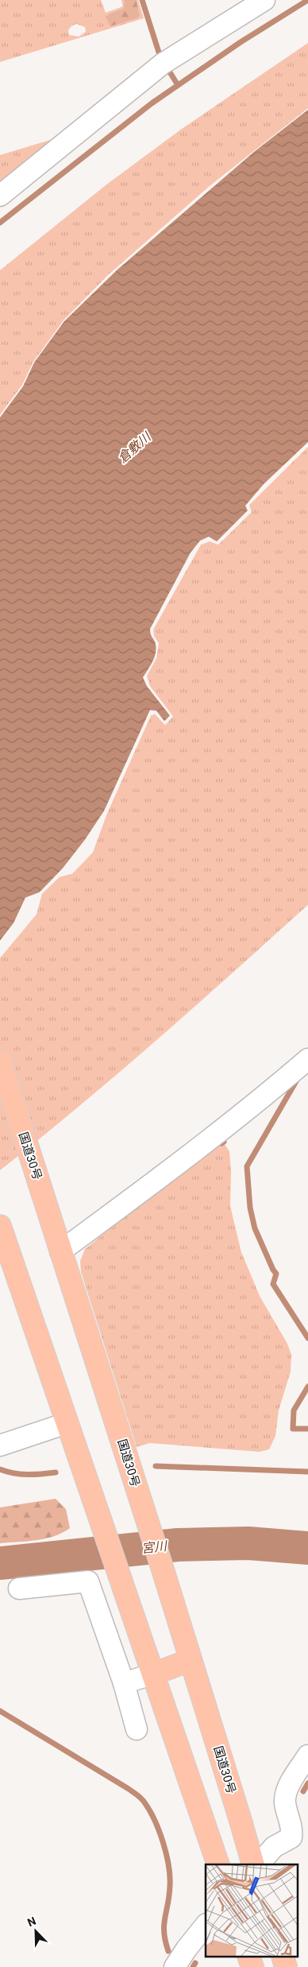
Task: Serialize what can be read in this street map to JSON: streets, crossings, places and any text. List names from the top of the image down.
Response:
{
  "streets": {
    "highway": ["国道30号"]
  },
  "water": ["倉敷川", "宮川"],
  "north": "top left"
}
